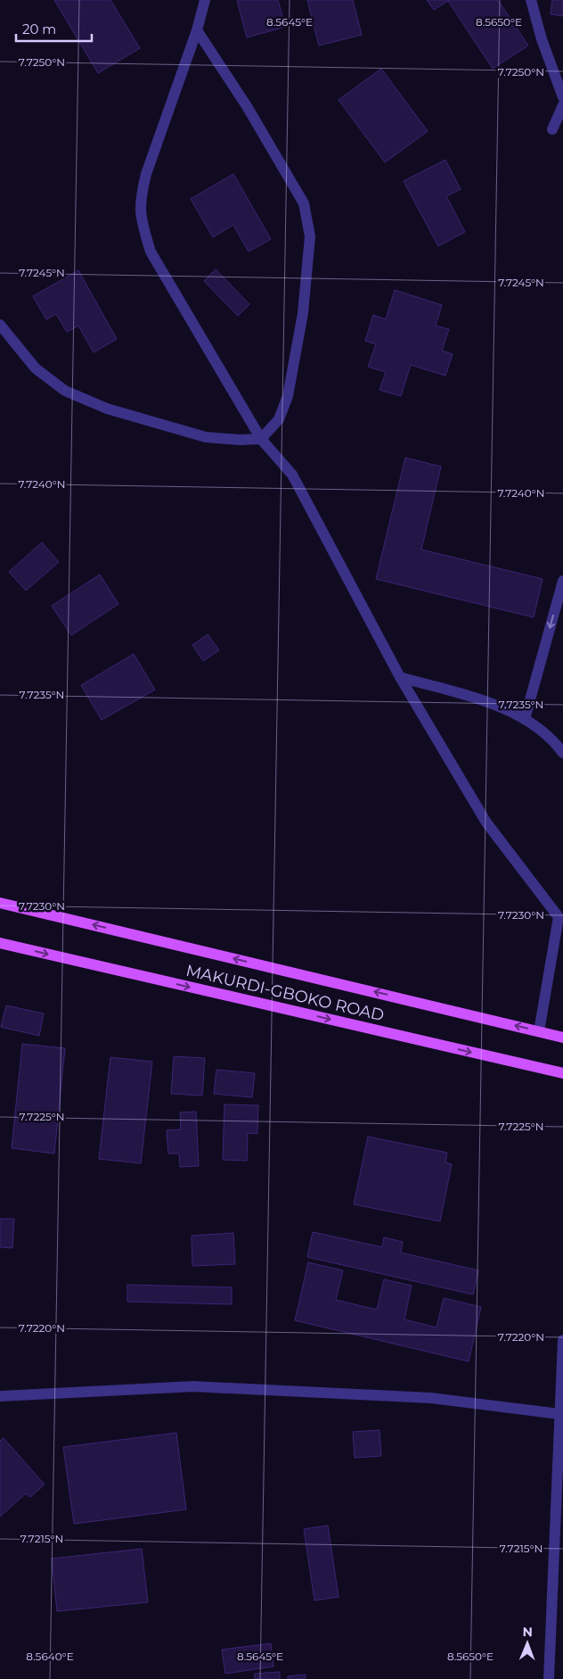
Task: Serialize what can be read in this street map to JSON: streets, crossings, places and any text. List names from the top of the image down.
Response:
{
  "streets": {
    "main road": ["MAKURDI-GBOKO ROAD"]
  },
  "scale_bar": "20 m",
  "north": "top",
  "coordinates": [
    "8.5645°E",
    "8.5650°E",
    "7.7250°N",
    "7.7245°N",
    "7.7240°N",
    "7.7235°N",
    "7.7230°N",
    "7.7225°N",
    "7.7220°N",
    "7.7215°N",
    "8.5640°E"
  ]
}
